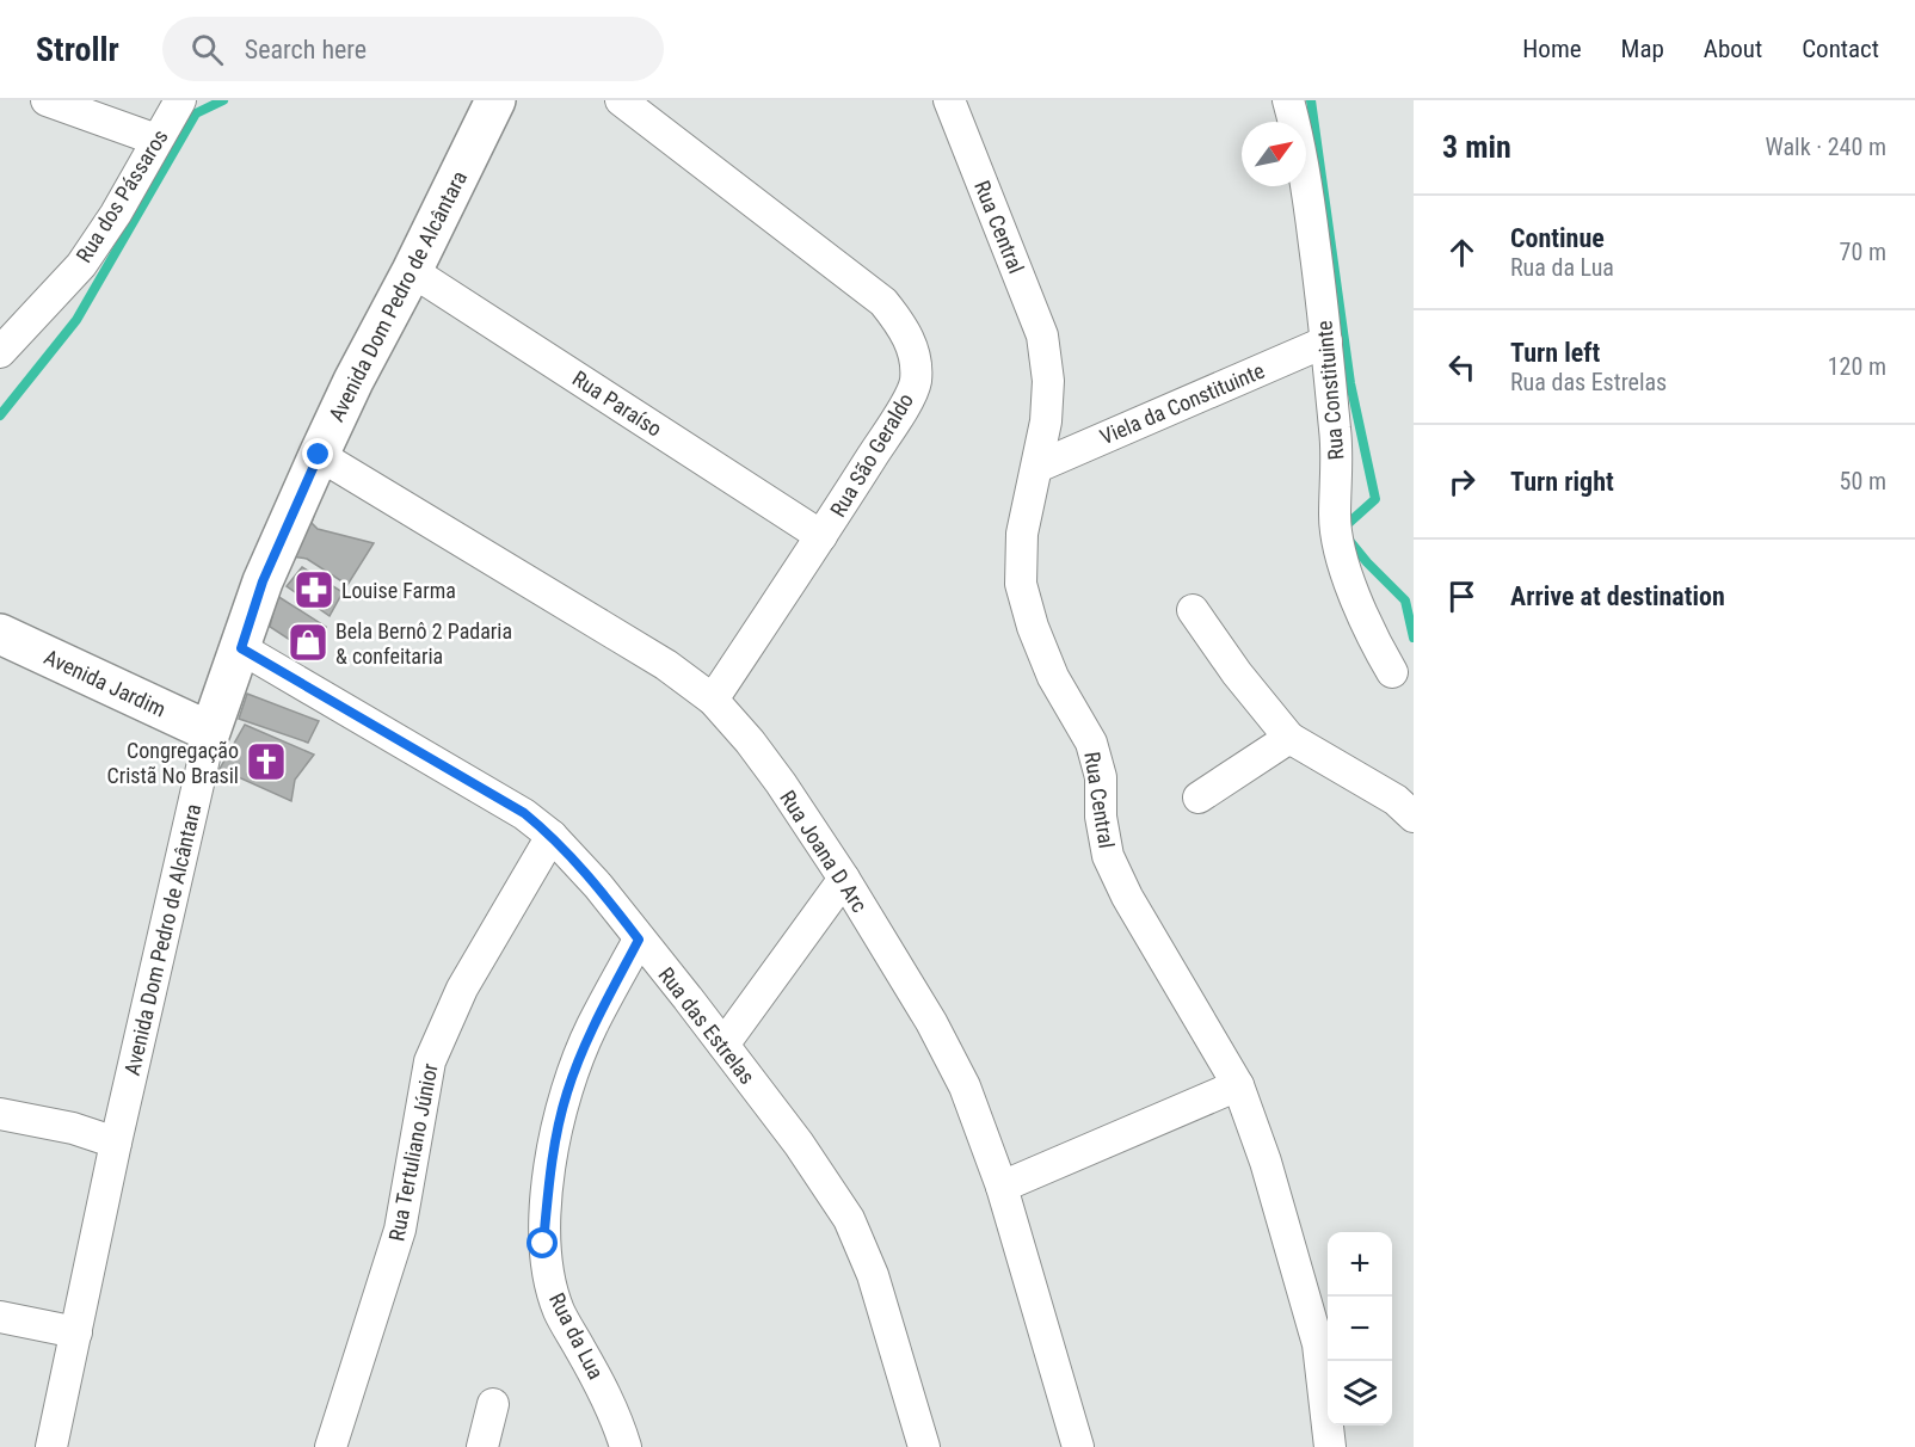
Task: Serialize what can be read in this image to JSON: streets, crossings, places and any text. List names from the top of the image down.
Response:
{
  "streets": {
    "street": [
      "Rua dos Pássaros",
      "Rua Central",
      "Avenida Dom Pedro de Alcântara",
      "Rua Constituinte",
      "Rua Paraíso",
      "Viela da Constituinte",
      "Rua São Geraldo",
      "Avenida Jardim",
      "Rua Joana D Arc",
      "Rua das Estrelas",
      "Rua Tertuliano Júnior",
      "Rua da Lua"
    ]
  },
  "crossings": [
    ["Rua Central", "Viela da Constituinte"],
    ["Avenida Dom Pedro de Alcântara", "Rua Paraíso"],
    ["Avenida Dom Pedro de Alcântara", "Avenida Jardim"],
    ["Avenida Dom Pedro de Alcântara", "Rua Joana D Arc"],
    ["Avenida Dom Pedro de Alcântara", "Rua das Estrelas"],
    ["Rua Constituinte", "Viela da Constituinte"],
    ["Rua Paraíso", "Rua São Geraldo"],
    ["Rua São Geraldo", "Rua Joana D Arc"],
    ["Rua das Estrelas", "Rua Tertuliano Júnior"],
    ["Rua das Estrelas", "Rua da Lua"]
  ],
  "places": {
    "pharmacy": ["Louise Farma"],
    "shop": ["Bela Bernô 2 Padaria & confeitaria"],
    "church": ["Congregação Cristã No Brasil"]
  },
  "north": "top right",
  "page": {
    "header": "Strollr",
    "search": "Search here",
    "nav": [
      "Home",
      "Map",
      "About",
      "Contact"
    ],
    "heading": ["3 min", "Walk · 240 m"],
    "list": [
      ["Continue", "Rua da Lua", "70 m"],
      ["Turn left", "Rua das Estrelas", "120 m"],
      ["Turn right", "50 m"],
      "Arrive at destination"
    ],
    "map_buttons": ["+", "−"]
  }
}
